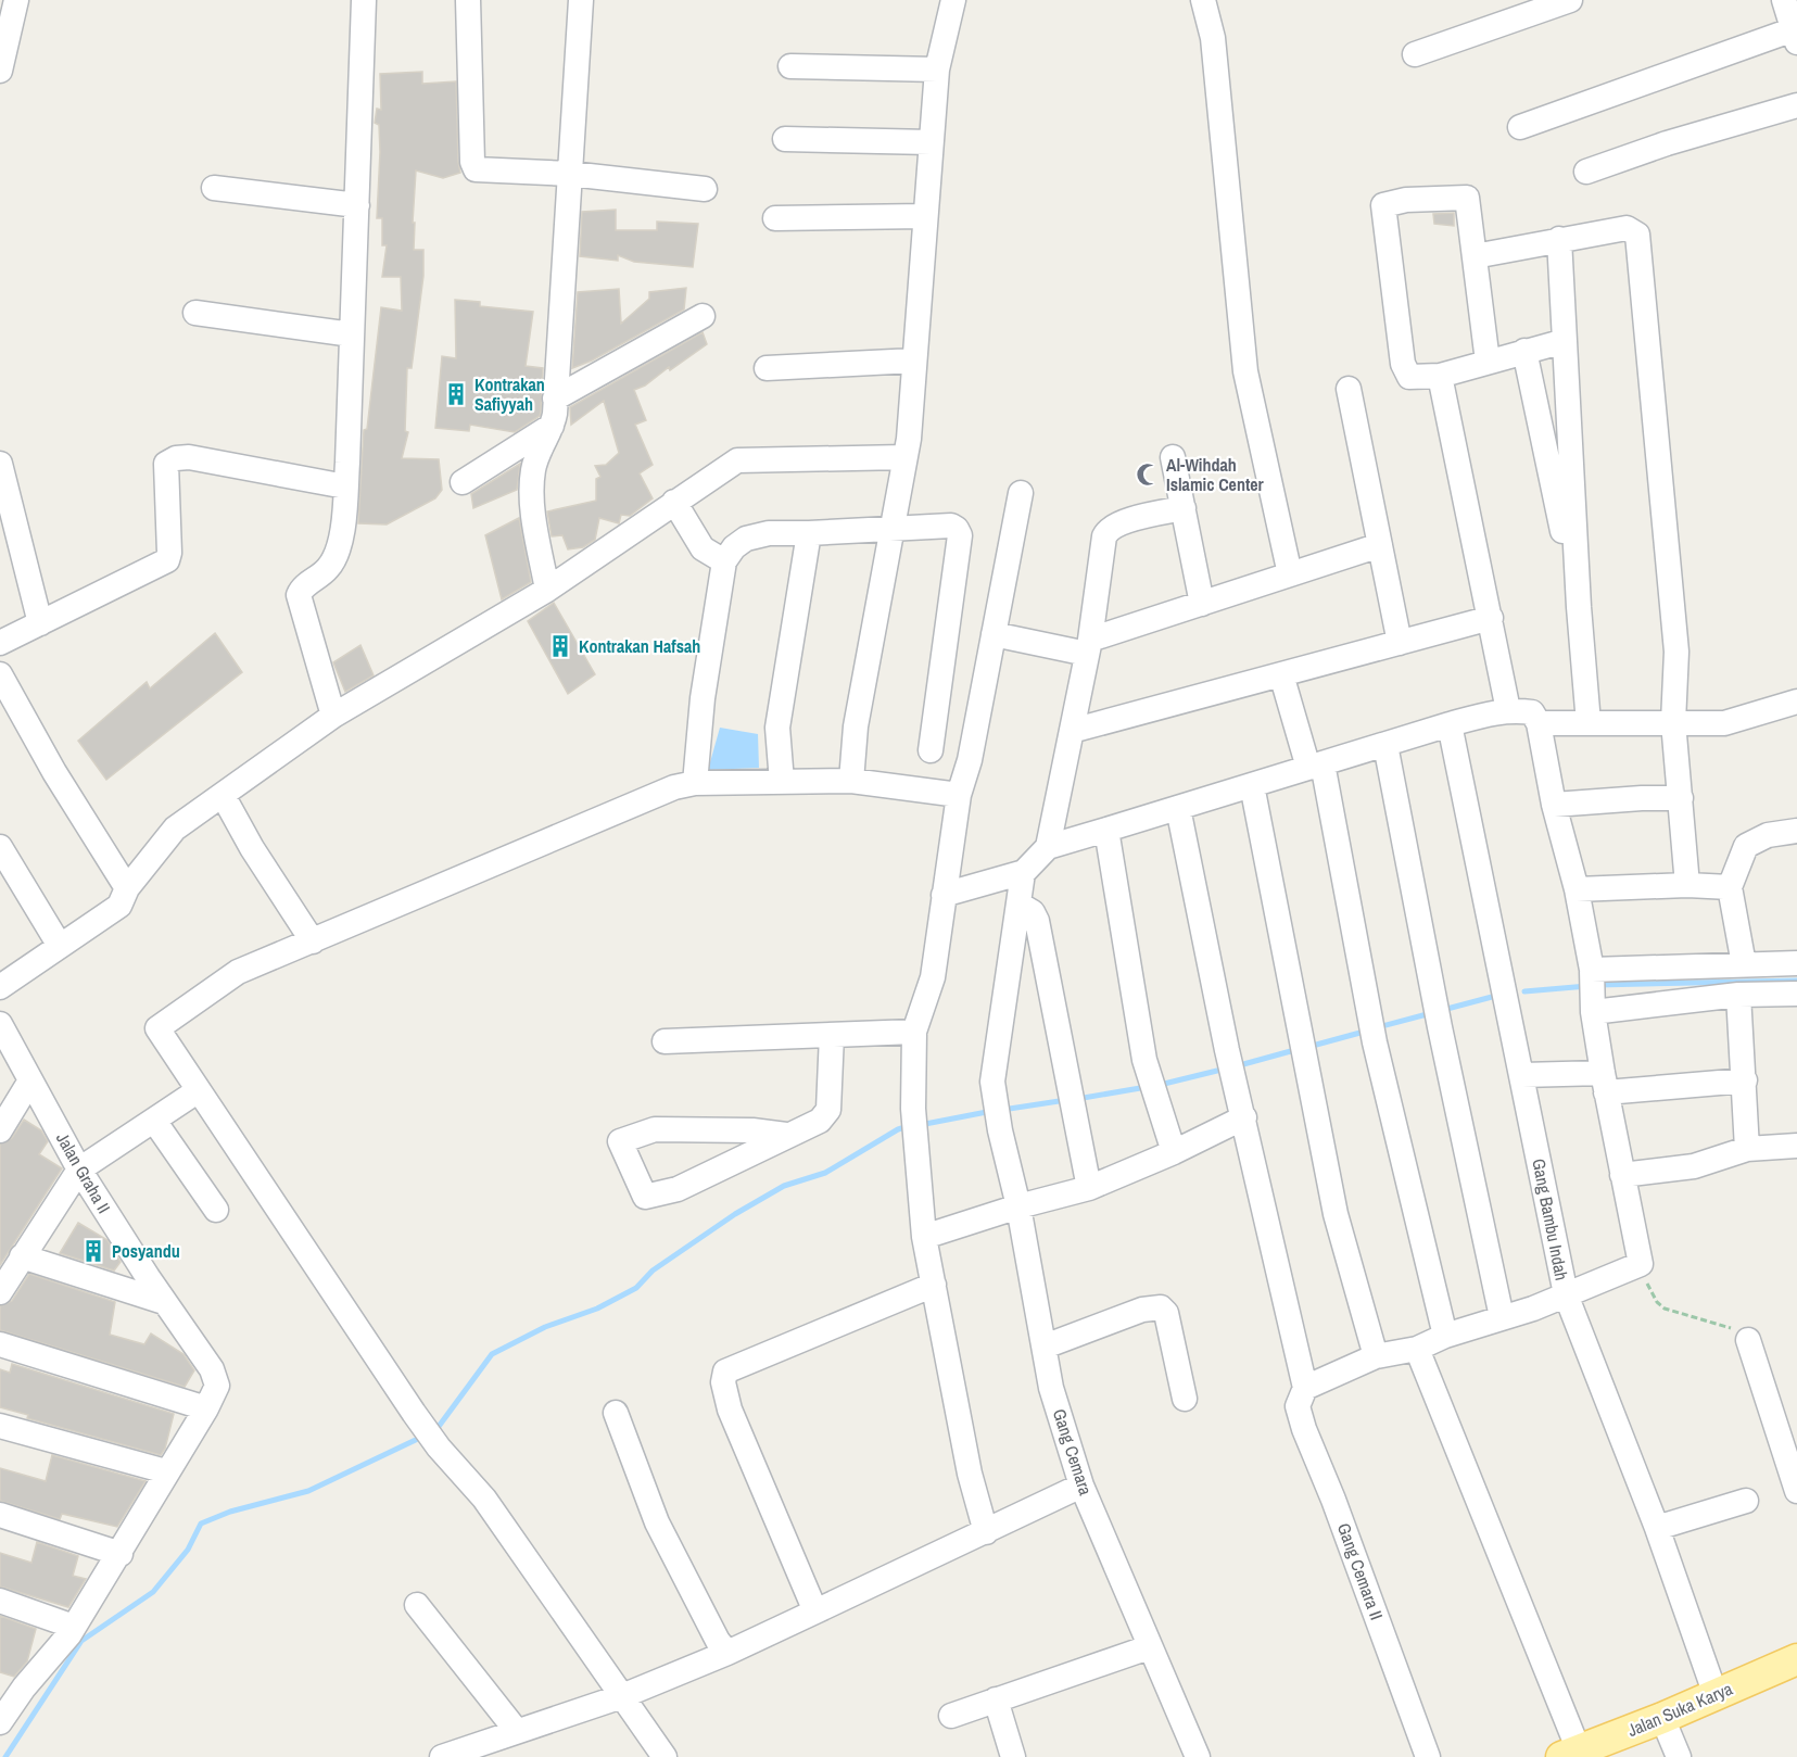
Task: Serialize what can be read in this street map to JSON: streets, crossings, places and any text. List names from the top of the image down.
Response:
{
  "streets": {
    "main road": ["Jalan Suka Karya"],
    "street": [
      "Jalan Graha II",
      "Gang Bambu Indah",
      "Gang Cemara",
      "Gang Cemara II"
    ]
  },
  "crossings": [
    ["Gang Bambu Indah", "Jalan Suka Karya"]
  ],
  "places": {
    "building": ["Kontrakan Safiyyah", "Kontrakan Hafsah", "Posyandu"],
    "mosque": ["Al-Wihdah Islamic Center"]
  }
}
